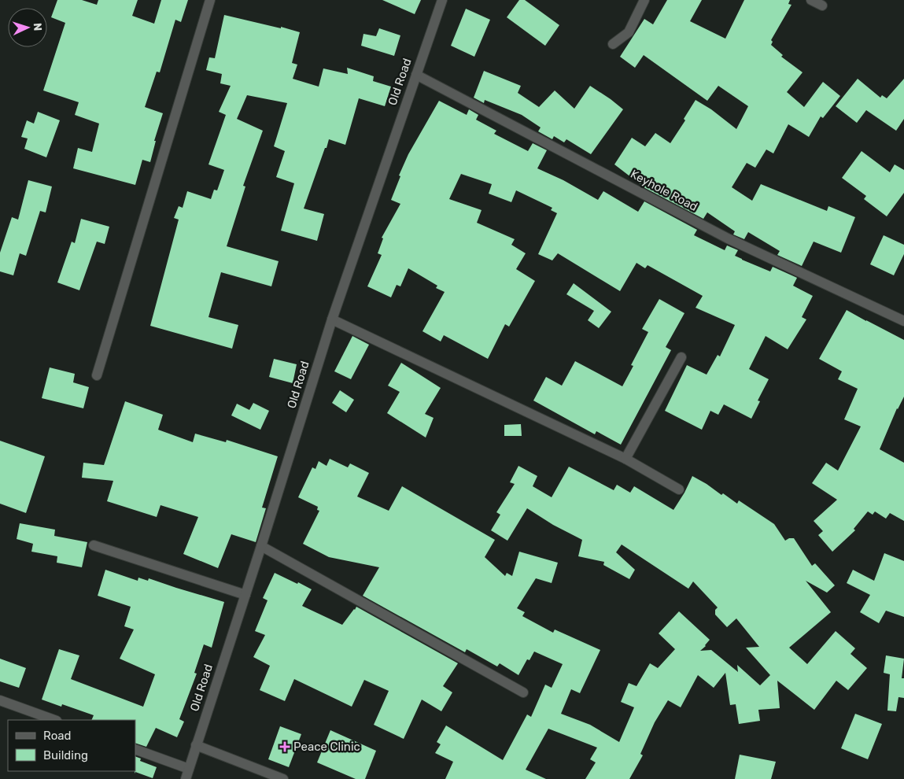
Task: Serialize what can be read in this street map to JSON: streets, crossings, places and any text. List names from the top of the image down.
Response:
{
  "streets": {
    "street": ["Old Road", "Keyhole Road"]
  },
  "crossings": [
    ["Old Road", "Keyhole Road"]
  ],
  "places": {
    "health": ["Peace Clinic"]
  },
  "legend": ["Road", "Building"],
  "north": "right"
}
